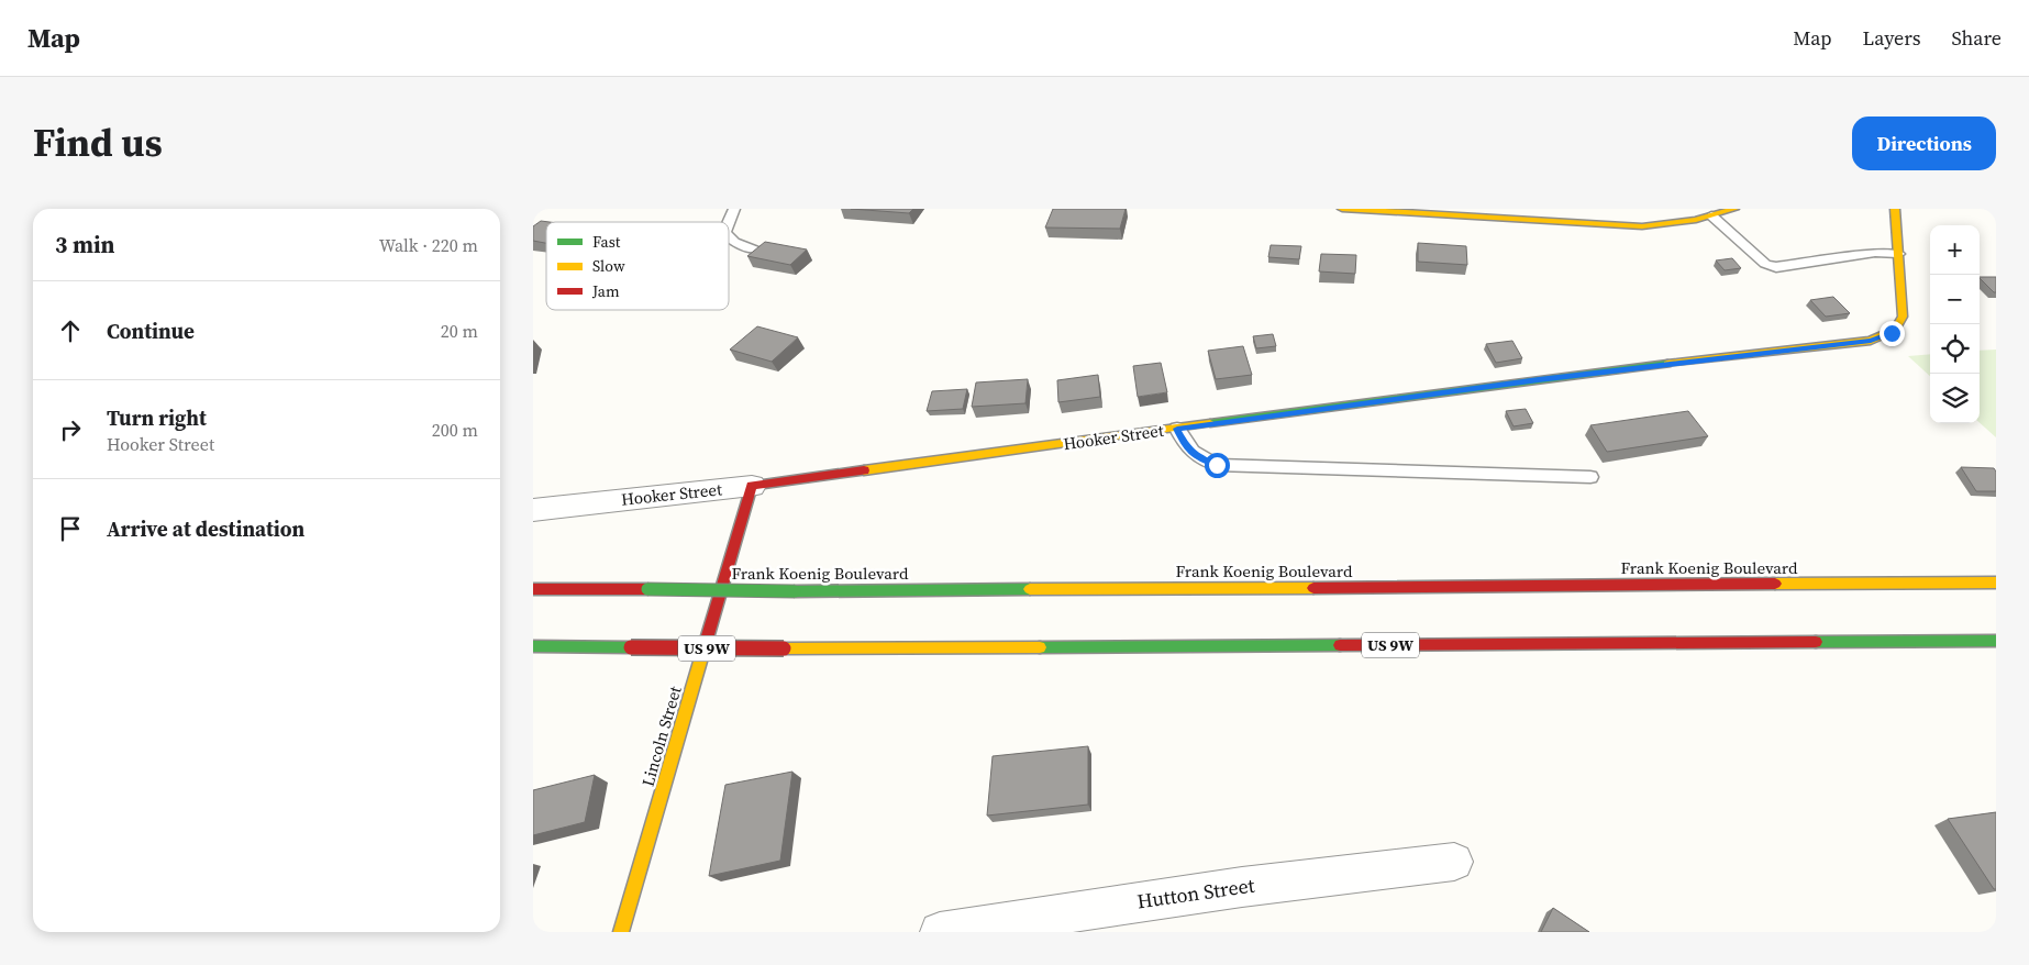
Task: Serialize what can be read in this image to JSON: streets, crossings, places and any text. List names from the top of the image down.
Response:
{
  "streets": {
    "main road": [
      "Hooker Street",
      "Frank Koenig Boulevard",
      "US 9W",
      "Lincoln Street"
    ],
    "street": ["Hutton Street"]
  },
  "crossings": [
    ["Hooker Street", "Lincoln Street"]
  ],
  "legend": ["Fast", "Slow", "Jam"],
  "page": {
    "header": "Map",
    "nav": ["Map", "Layers", "Share"],
    "title": "Find us",
    "buttons": "Directions",
    "heading": ["3 min", "Walk · 220 m"],
    "map_buttons": ["+", "−"],
    "list": [
      ["Continue", "20 m"],
      ["Turn right", "Hooker Street", "200 m"],
      "Arrive at destination"
    ]
  }
}
